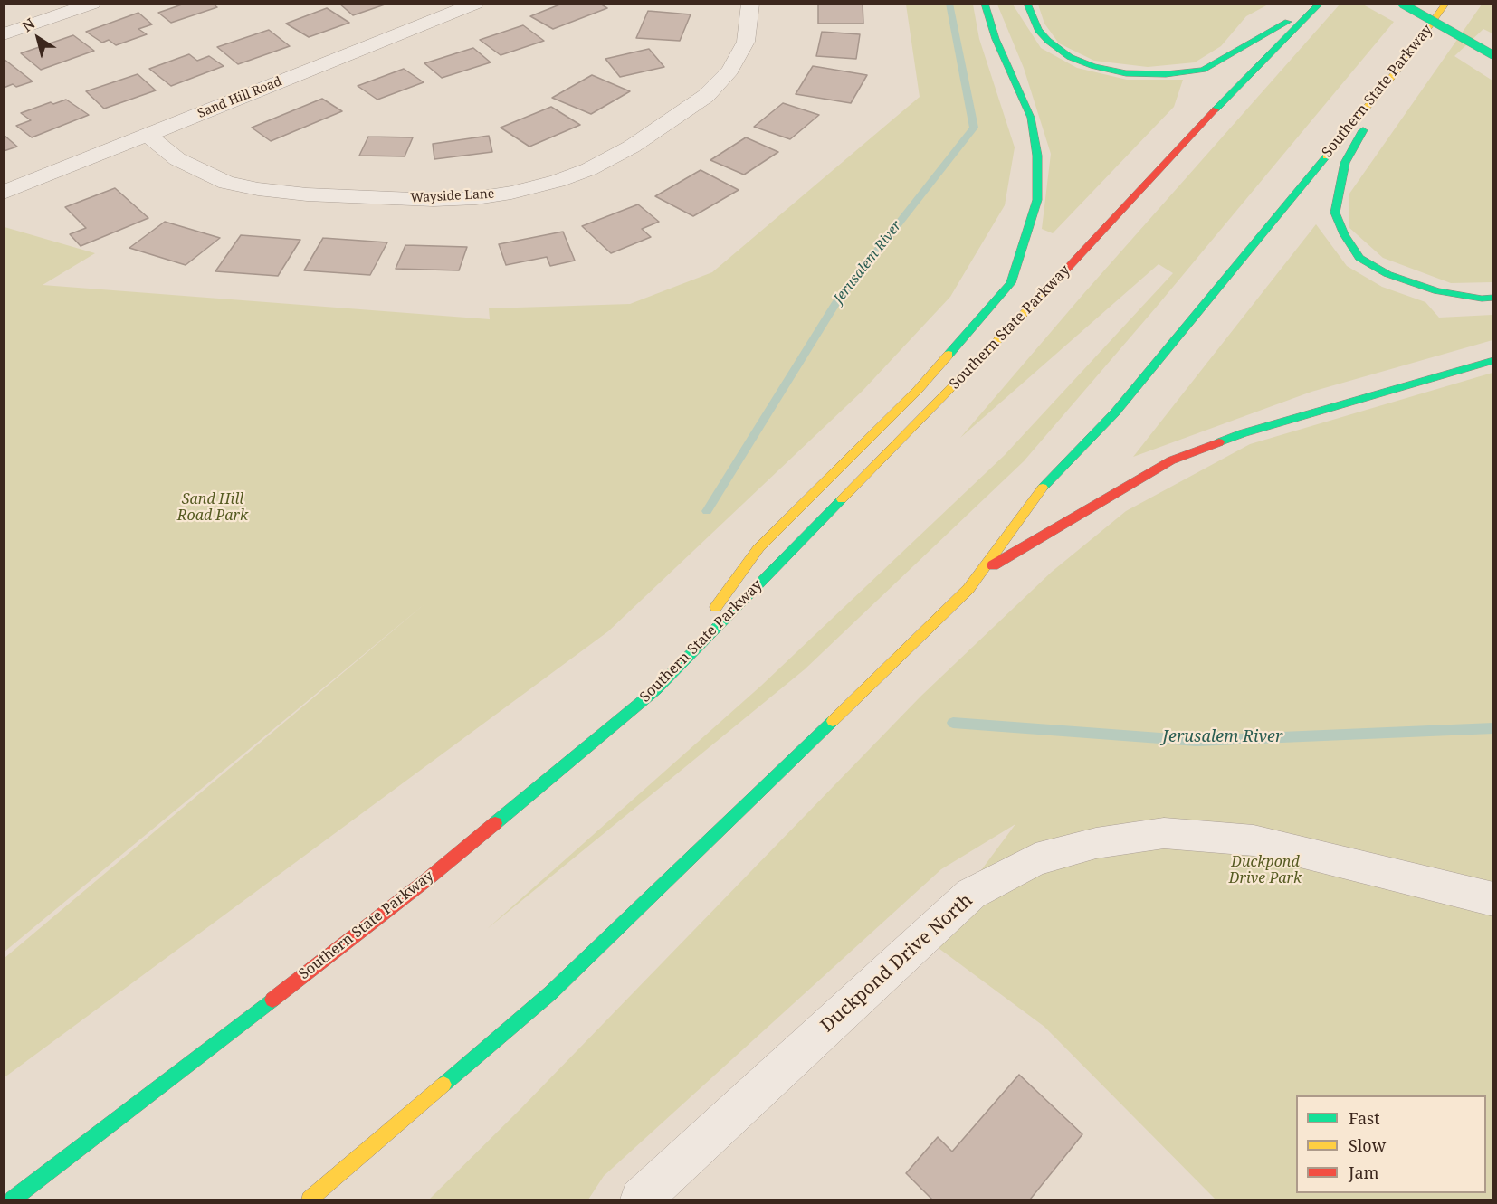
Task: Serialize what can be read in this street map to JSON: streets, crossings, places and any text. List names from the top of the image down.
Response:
{
  "streets": {
    "main road": ["Southern State Parkway"],
    "street": ["Sand Hill Road", "Wayside Lane", "Duckpond Drive North"]
  },
  "crossings": [
    ["Sand Hill Road", "Wayside Lane"]
  ],
  "water": ["Jerusalem River"],
  "parks": ["Sand Hill Road Park", "Duckpond Drive Park"],
  "legend": ["Fast", "Slow", "Jam"],
  "north": "top left"
}
